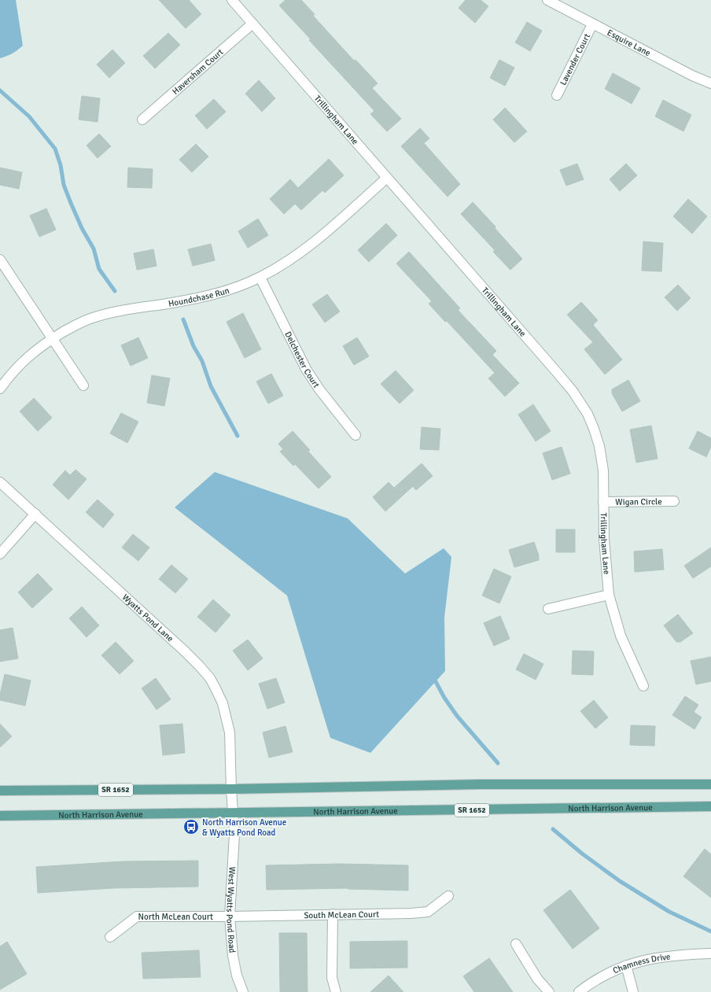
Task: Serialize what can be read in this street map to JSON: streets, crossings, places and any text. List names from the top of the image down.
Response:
{
  "streets": {
    "main road": ["SR 1652", "North Harrison Avenue"],
    "street": [
      "Esquire Lane",
      "Lavender Court",
      "Haversham Court",
      "Trillingham Lane",
      "Houndchase Run",
      "Delchester Court",
      "Wigan Circle",
      "Wyatts Pond Lane",
      "West Wyatts Pond Road",
      "South McLean Court",
      "North McLean Court",
      "Chamness Drive"
    ]
  },
  "crossings": [
    ["Esquire Lane", "Lavender Court"],
    ["Haversham Court", "Trillingham Lane"],
    ["Trillingham Lane", "Houndchase Run"],
    ["Trillingham Lane", "Wigan Circle"],
    ["Houndchase Run", "Delchester Court"],
    ["Wyatts Pond Lane", "SR 1652"],
    ["Wyatts Pond Lane", "West Wyatts Pond Road"],
    ["SR 1652", "West Wyatts Pond Road"],
    ["North Harrison Avenue", "West Wyatts Pond Road"],
    ["West Wyatts Pond Road", "South McLean Court"],
    ["West Wyatts Pond Road", "North McLean Court"],
    ["South McLean Court", "North McLean Court"]
  ],
  "places": {
    "bus stop": ["North Harrison Avenue & Wyatts Pond Road"]
  }
}
